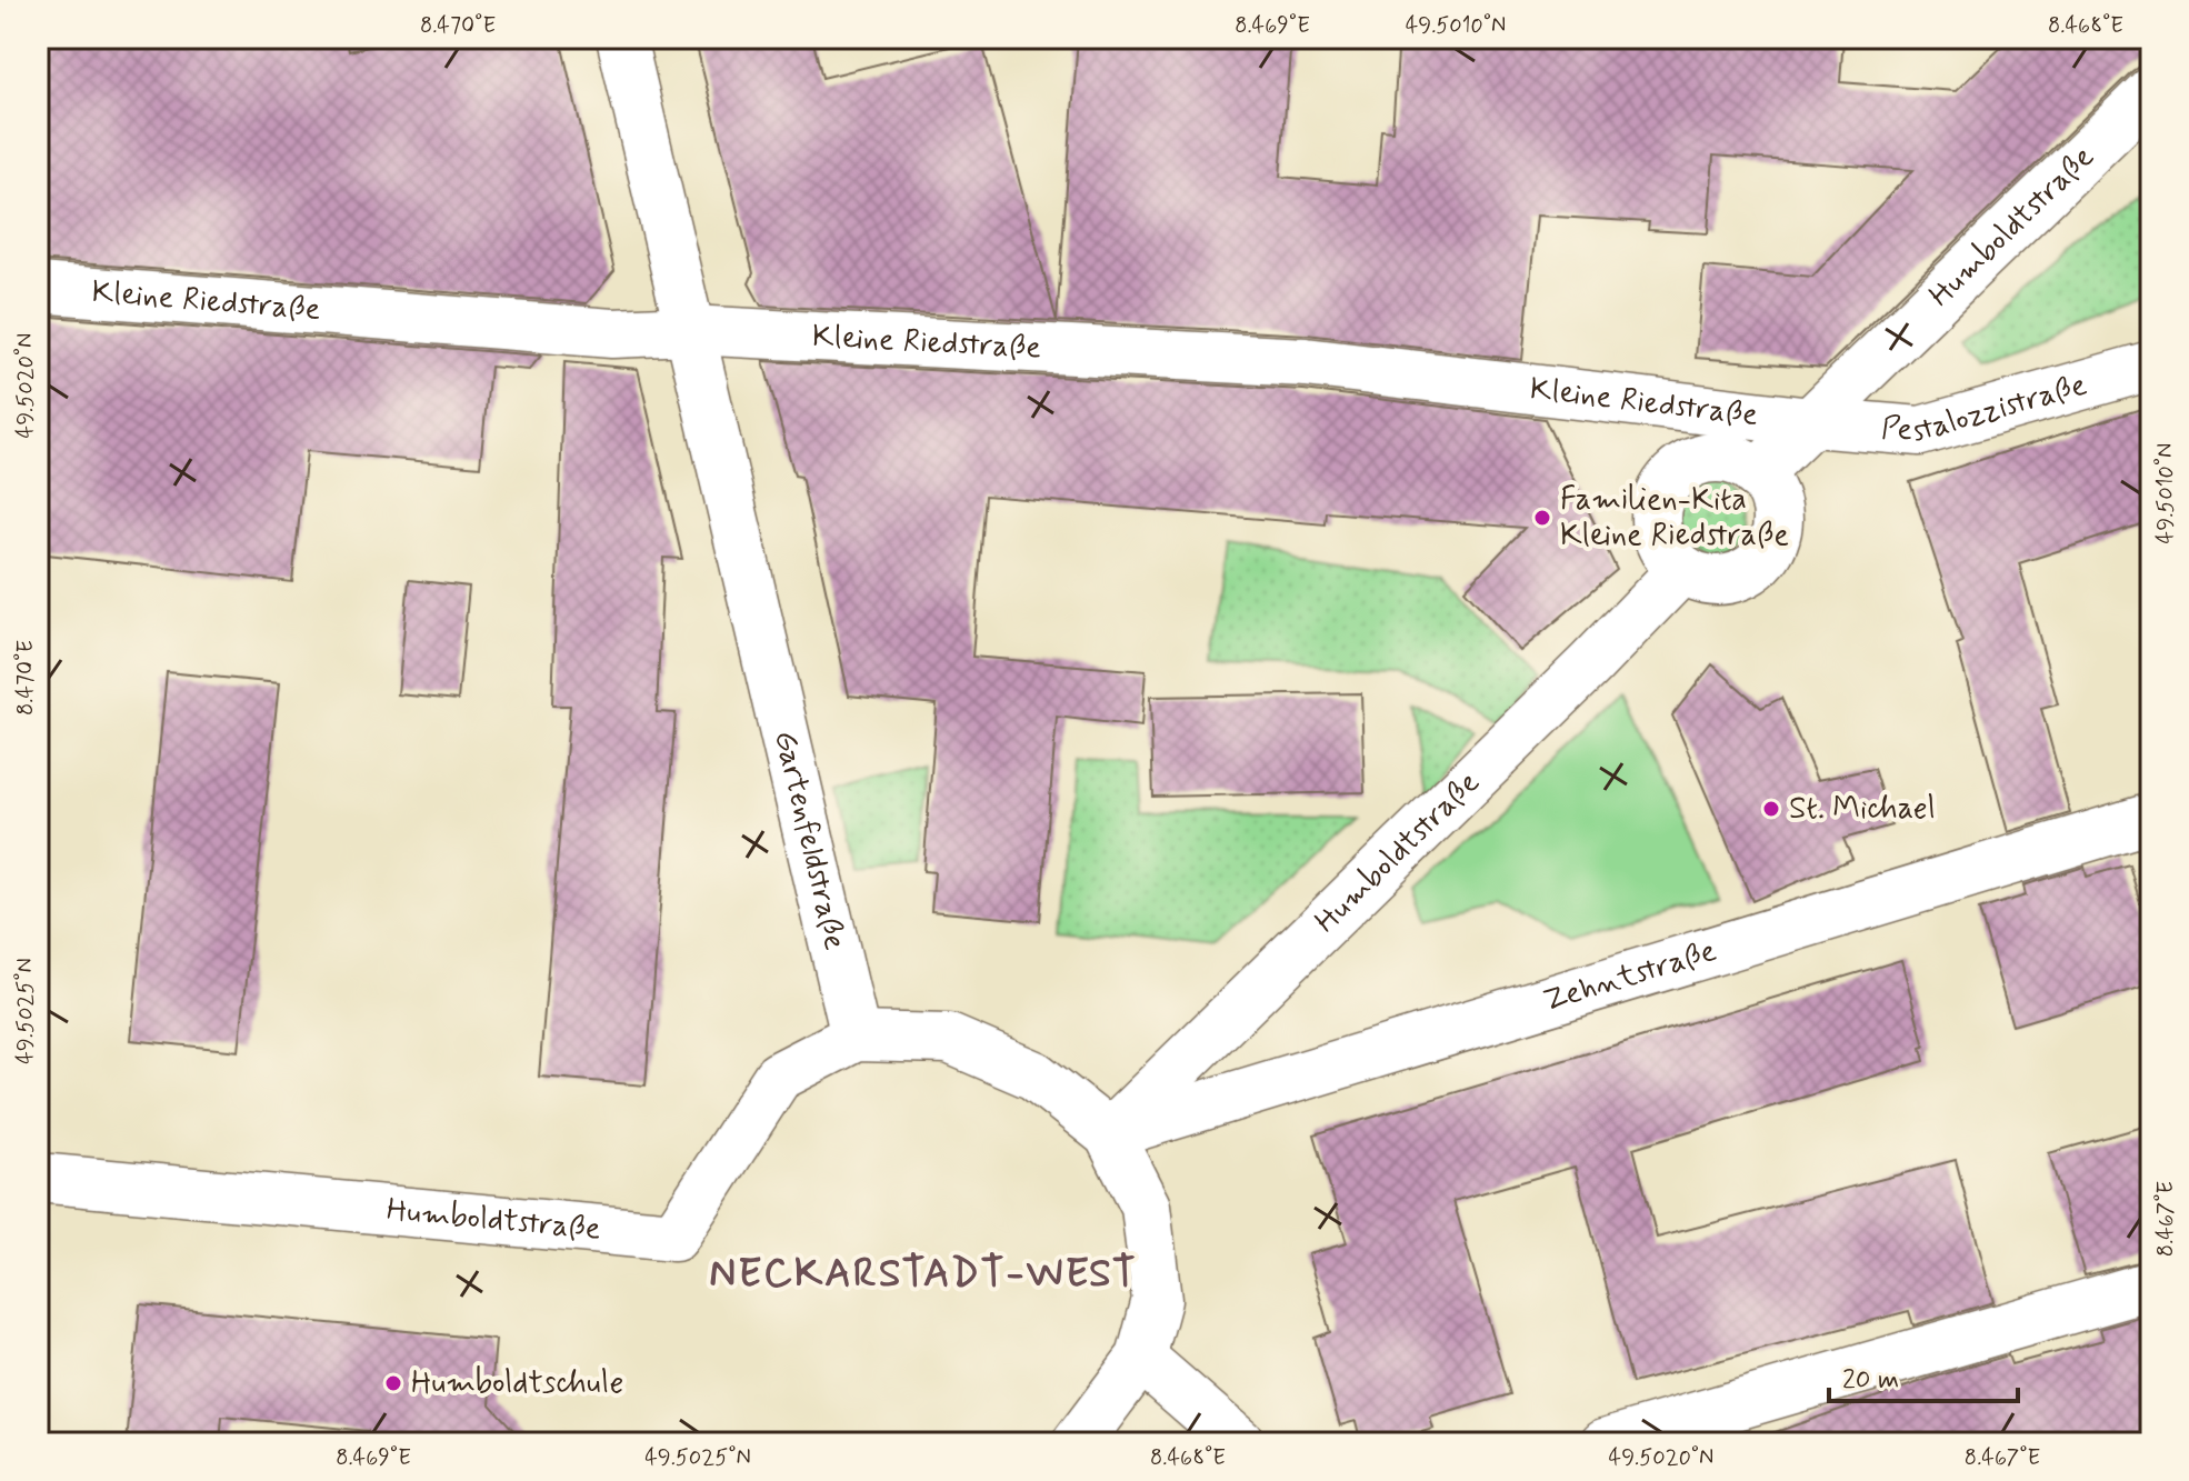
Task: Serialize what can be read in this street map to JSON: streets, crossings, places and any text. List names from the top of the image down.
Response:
{
  "streets": {
    "street": [
      "Humboldtstraße",
      "Kleine Riedstraße",
      "Pestalozzistraße",
      "Gartenfeldstraße",
      "Zehntstraße"
    ]
  },
  "crossings": [
    ["Humboldtstraße", "Kleine Riedstraße"],
    ["Humboldtstraße", "Pestalozzistraße"],
    ["Humboldtstraße", "Gartenfeldstraße"],
    ["Humboldtstraße", "Zehntstraße"],
    ["Kleine Riedstraße", "Pestalozzistraße"],
    ["Kleine Riedstraße", "Gartenfeldstraße"]
  ],
  "districts": ["NECKARSTADT-WEST"],
  "places": ["Familien-Kita Kleine Riedstraße", "St. Michael", "Humboldtschule"],
  "scale_bar": "20 m",
  "coordinates": [
    "8.470°E",
    "8.469°E",
    "49.5010°N",
    "8.468°E",
    "49.5020°N",
    "49.5025°N",
    "8.467°E"
  ]
}
